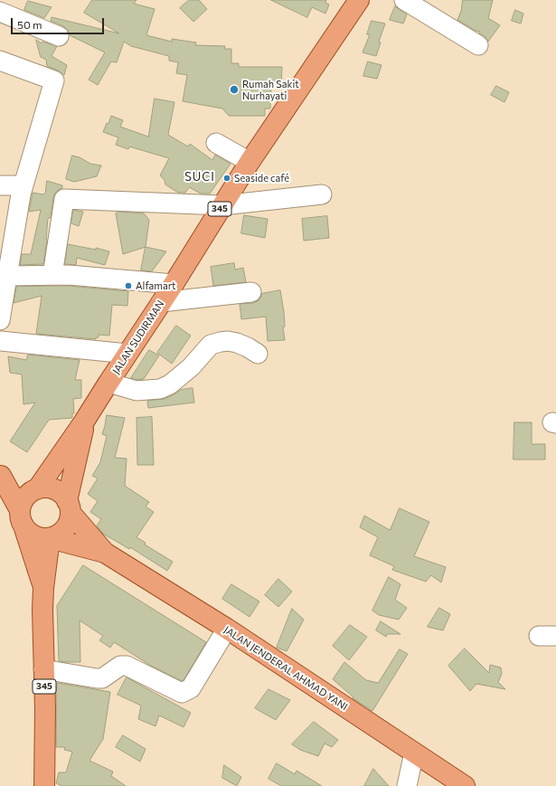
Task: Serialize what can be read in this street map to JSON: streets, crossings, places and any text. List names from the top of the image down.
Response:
{
  "streets": {
    "main road": ["345", "JALAN SUDIRMAN", "JALAN JENDERAL AHMAD YANI"]
  },
  "crossings": [
    ["345", "JALAN SUDIRMAN"],
    ["345", "JALAN JENDERAL AHMAD YANI"],
    ["JALAN SUDIRMAN", "JALAN JENDERAL AHMAD YANI"]
  ],
  "districts": ["SUCI"],
  "places": ["Rumah Sakit Nurhayati", "Seaside café", "Alfamart"],
  "scale_bar": "50 m"
}
